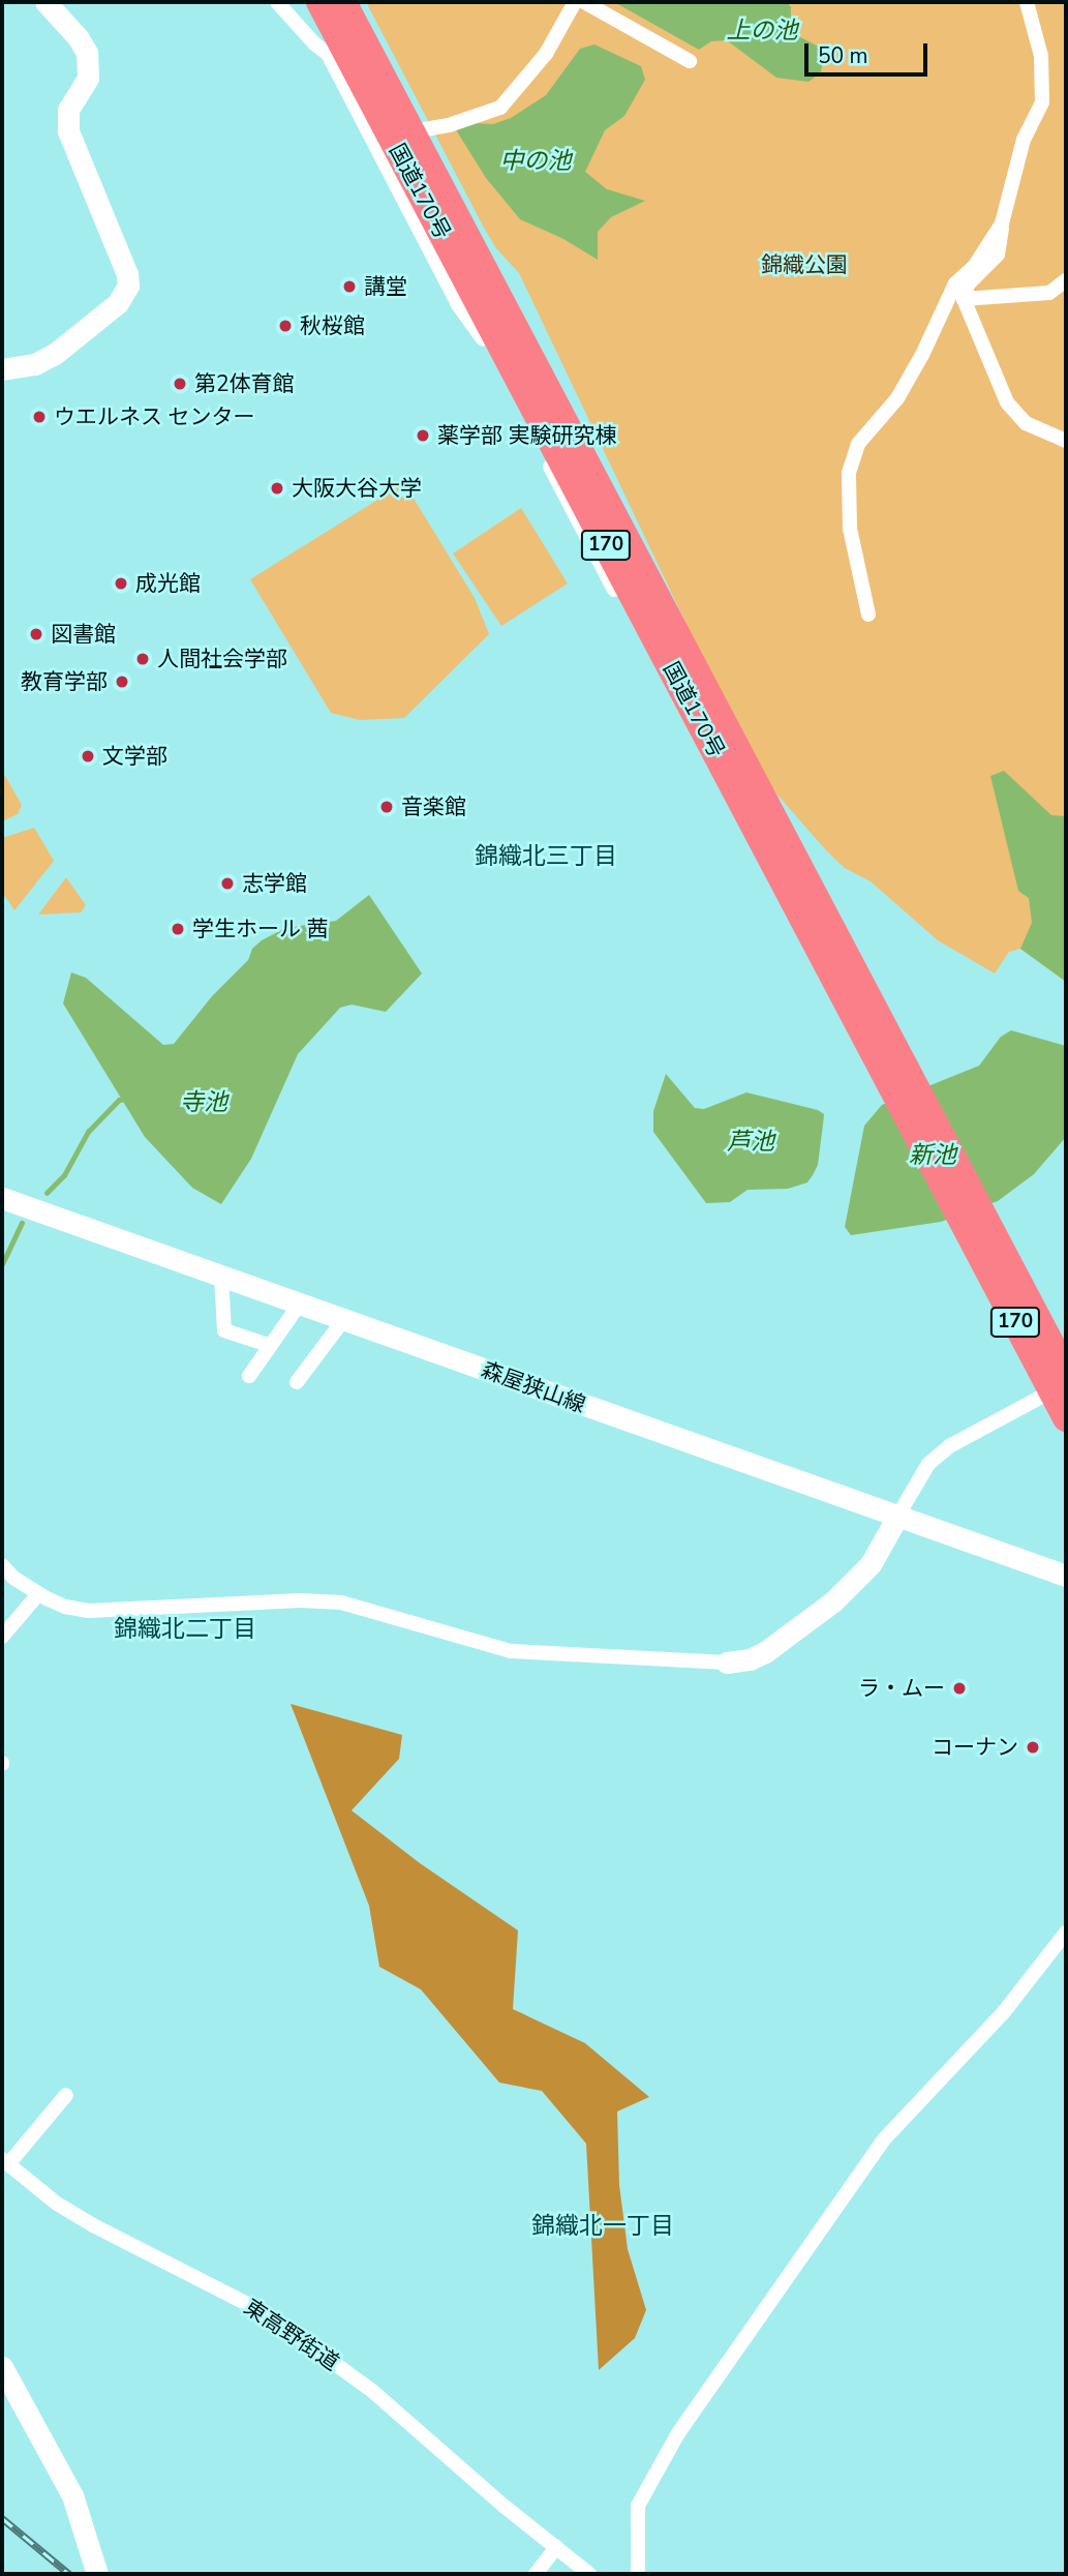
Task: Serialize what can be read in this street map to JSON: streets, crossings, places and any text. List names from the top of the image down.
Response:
{
  "streets": {
    "highway": ["国道170号", "170"],
    "main road": ["森屋狭山線"],
    "street": ["東高野街道"]
  },
  "districts": ["錦織北三丁目", "錦織北二丁目", "錦織北一丁目"],
  "water": [
    "上の池",
    "中の池",
    "寺池",
    "芦池",
    "新池"
  ],
  "parks": ["錦織公園"],
  "places": [
    "講堂",
    "秋桜館",
    "第2体育館",
    "ウエルネス センター",
    "薬学部 実験研究棟",
    "大阪大谷大学",
    "成光館",
    "図書館",
    "人間社会学部",
    "教育学部",
    "文学部",
    "音楽館",
    "志学館",
    "学生ホール 茜",
    "ラ・ムー",
    "コーナン"
  ],
  "scale_bar": "50 m"
}
